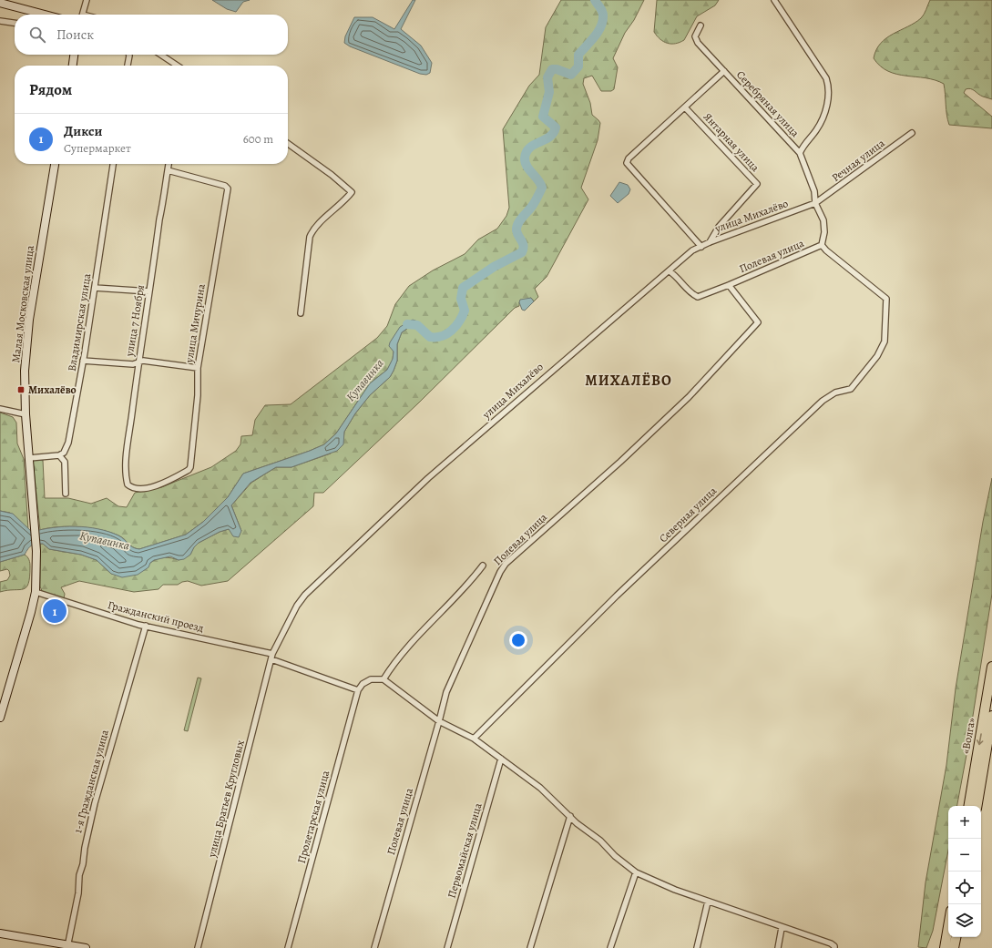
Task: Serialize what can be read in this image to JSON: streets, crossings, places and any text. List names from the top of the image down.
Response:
{
  "streets": {
    "highway": ["«Волга»"],
    "main road": ["Малая Московская улица"],
    "street": [
      "Серебряная улица",
      "Янтарная улица",
      "Речная улица",
      "улица Михалёво",
      "Полевая улица",
      "улица 7 Ноября",
      "Владимирская улица",
      "улица Мичурина",
      "Северная улица",
      "Гражданский проезд",
      "1-я Гражданская улица",
      "улица Братьев Кругловых",
      "Пролетарская улица",
      "Первомайская улица"
    ]
  },
  "crossings": [
    ["Серебряная улица", "Речная улица"],
    ["Серебряная улица", "улица Михалёво"],
    ["Серебряная улица", "Полевая улица"],
    ["Серебряная улица", "Северная улица"],
    ["Янтарная улица", "улица Михалёво"],
    ["Речная улица", "улица Михалёво"],
    ["улица Михалёво", "Полевая улица"],
    ["улица Михалёво", "Гражданский проезд"],
    ["улица Михалёво", "улица Братьев Кругловых"],
    ["Полевая улица", "Северная улица"],
    ["Малая Московская улица", "Гражданский проезд"],
    ["улица 7 Ноября", "улица Мичурина"],
    ["Гражданский проезд", "1-я Гражданская улица"],
    ["Гражданский проезд", "улица Братьев Кругловых"],
    ["Гражданский проезд", "Пролетарская улица"]
  ],
  "districts": ["МИХАЛЁВО"],
  "water": ["Купавинка"],
  "places": {
    "transit": ["Михалёво"]
  },
  "page": {
    "search": "Поиск",
    "heading": "Рядом",
    "list": [
      {
        "mark": "1",
        "name": "Дикси",
        "note": "Супермаркет",
        "value": "600 m"
      }
    ],
    "pins": "1",
    "map_buttons": ["+", "−"]
  }
}
